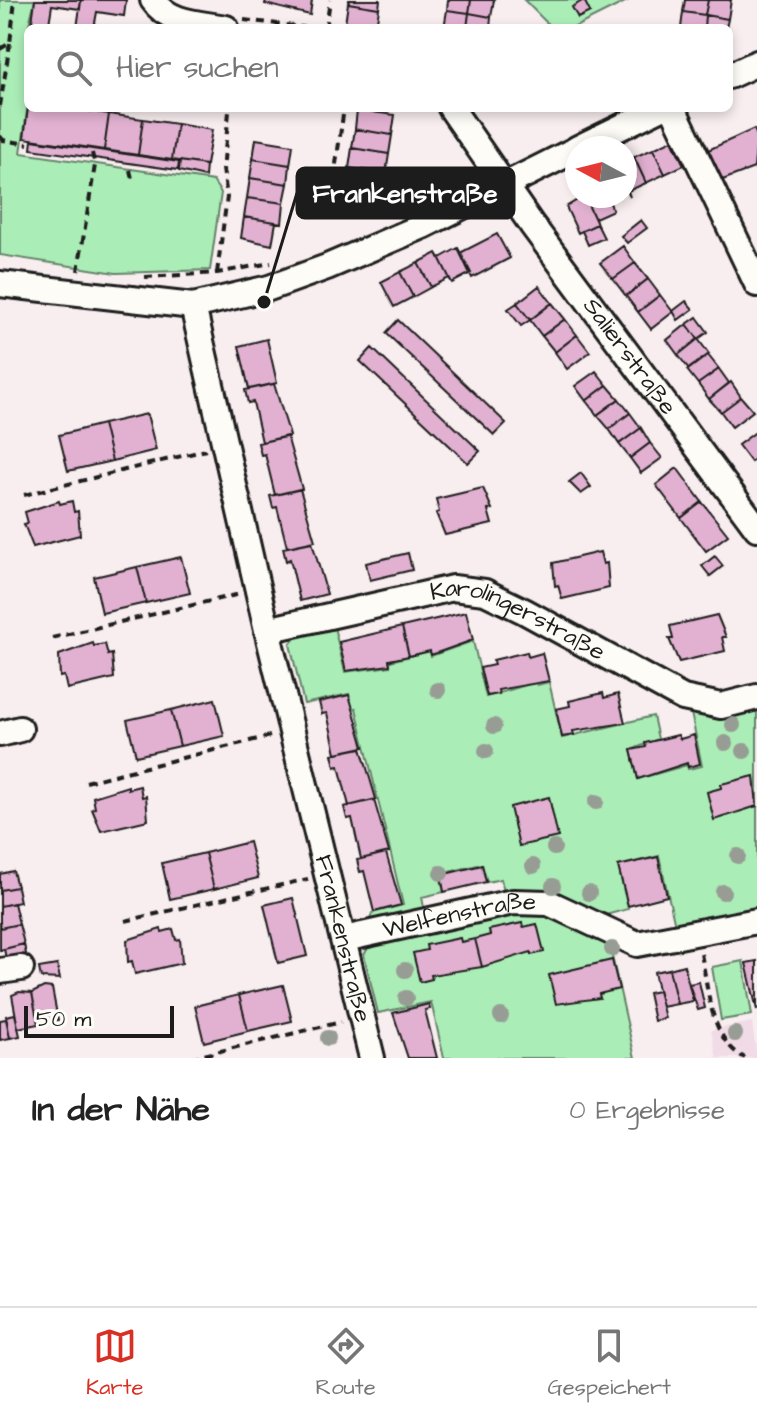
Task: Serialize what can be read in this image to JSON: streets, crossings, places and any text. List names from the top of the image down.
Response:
{
  "streets": {
    "street": [
      "Salierstraße",
      "Karolingerstraße",
      "Welfenstraße",
      "Frankenstraße"
    ]
  },
  "crossings": [
    ["Karolingerstraße", "Frankenstraße"],
    ["Welfenstraße", "Frankenstraße"]
  ],
  "places": ["Frankenstraße"],
  "scale_bar": "50 m",
  "north": "left",
  "page": {
    "search": "Hier suchen",
    "scale": "50 m",
    "heading": ["In der Nähe", "0 Ergebnisse"],
    "nav": ["Karte", "Route", "Gespeichert"]
  }
}
